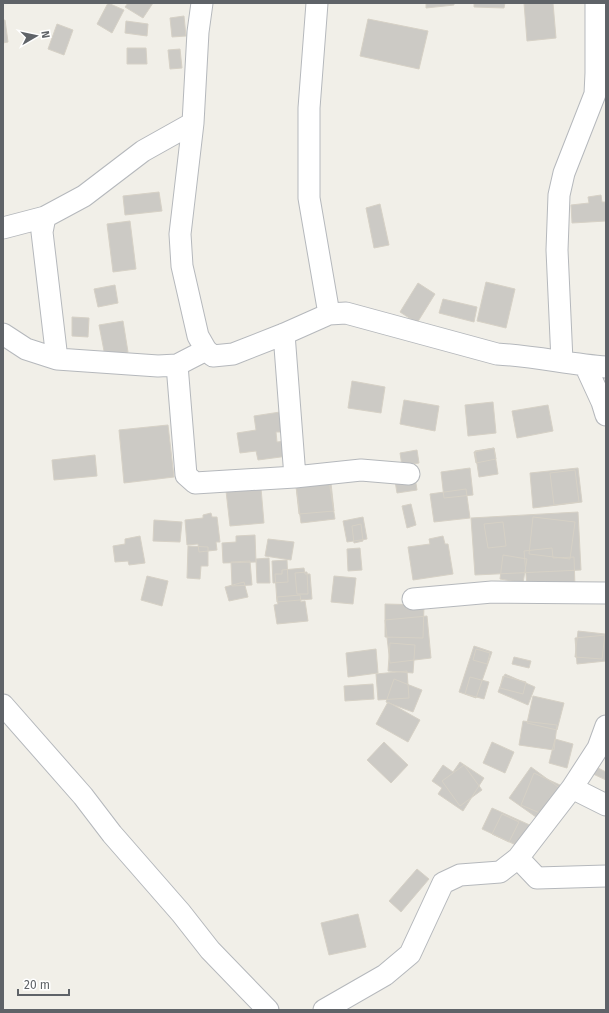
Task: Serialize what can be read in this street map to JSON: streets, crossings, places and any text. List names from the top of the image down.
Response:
{
  "scale_bar": "20 m",
  "north": "right"
}
